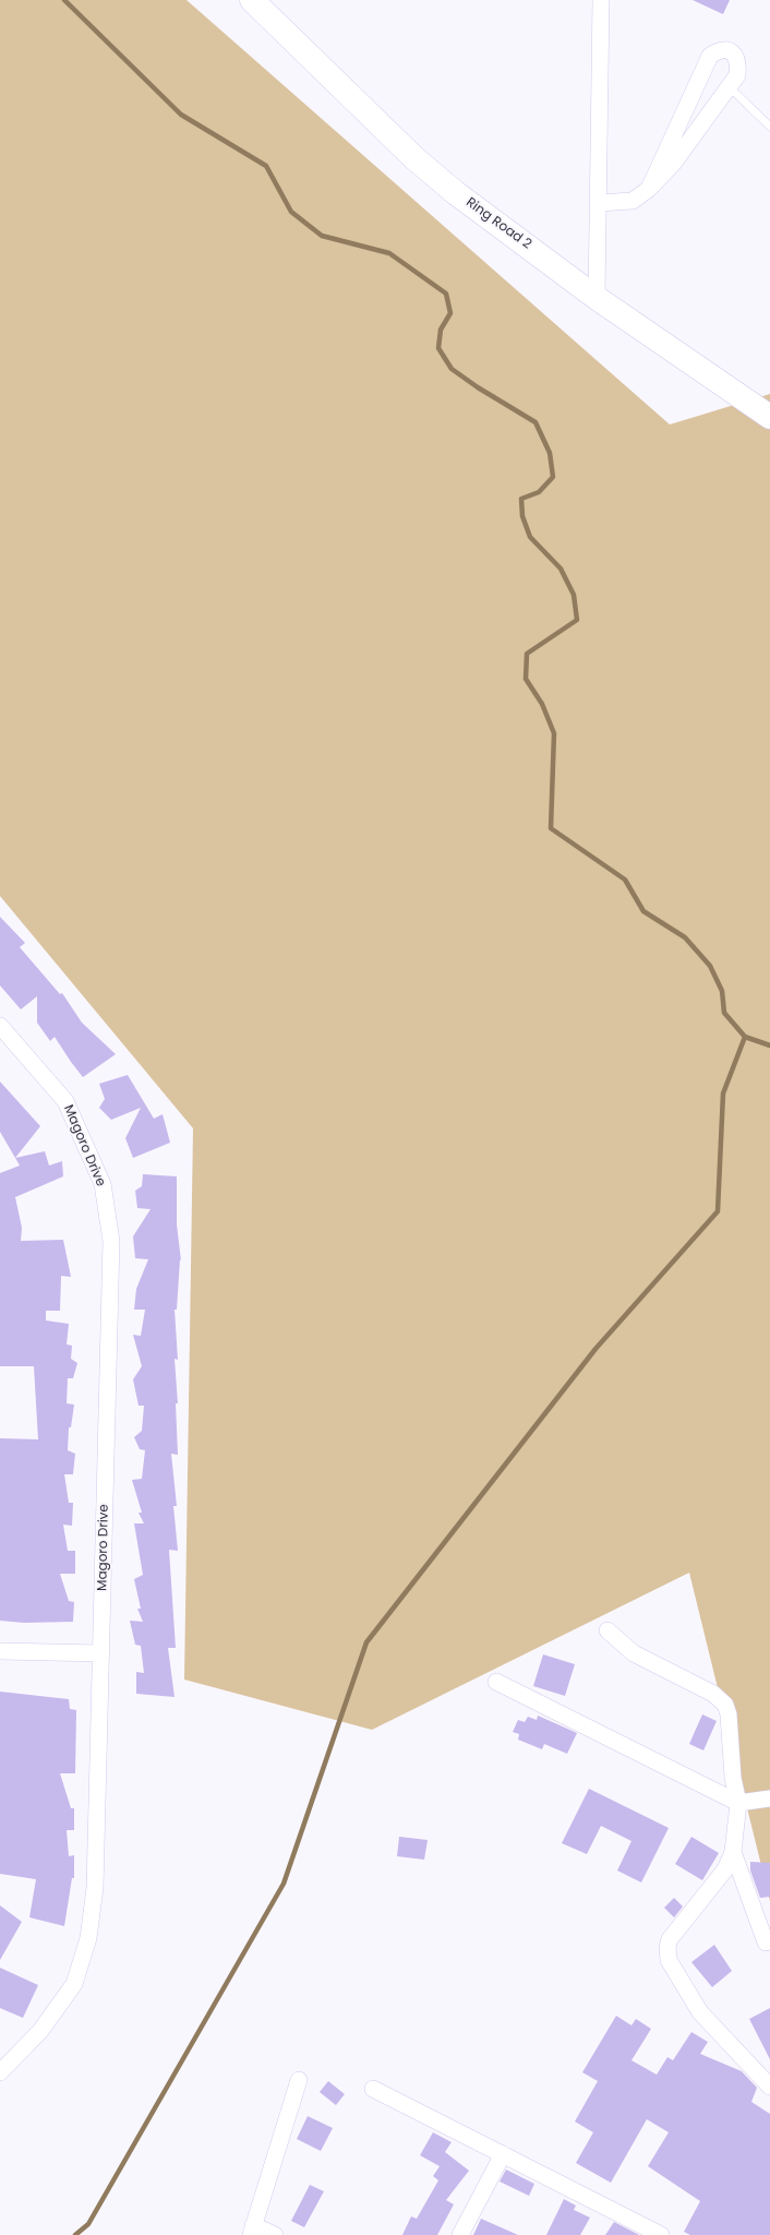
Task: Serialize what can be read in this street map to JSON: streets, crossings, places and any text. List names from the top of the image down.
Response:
{
  "streets": {
    "main road": ["Ring Road 2"],
    "street": ["Magoro Drive"]
  }
}
